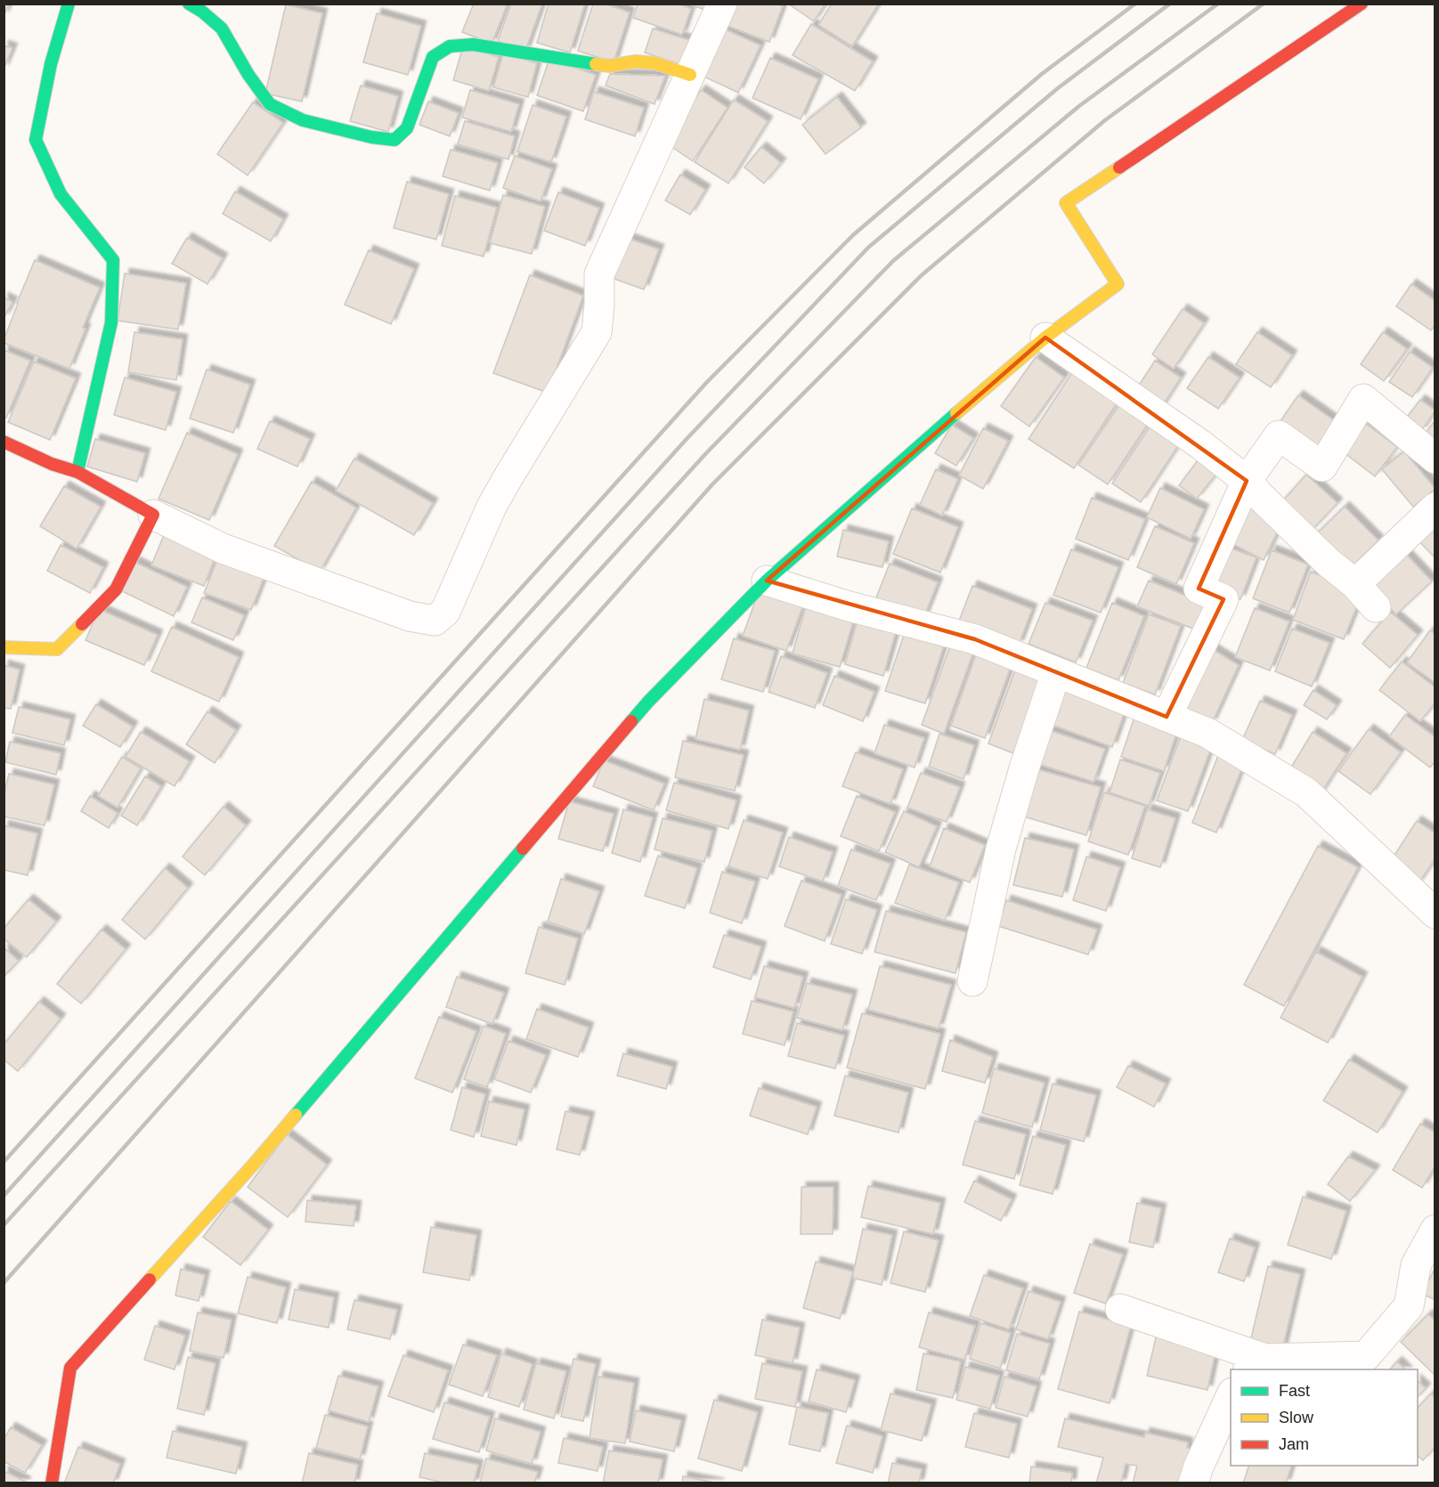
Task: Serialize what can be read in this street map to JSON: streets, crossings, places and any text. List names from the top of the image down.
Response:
{
  "legend": ["Fast", "Slow", "Jam"]
}
